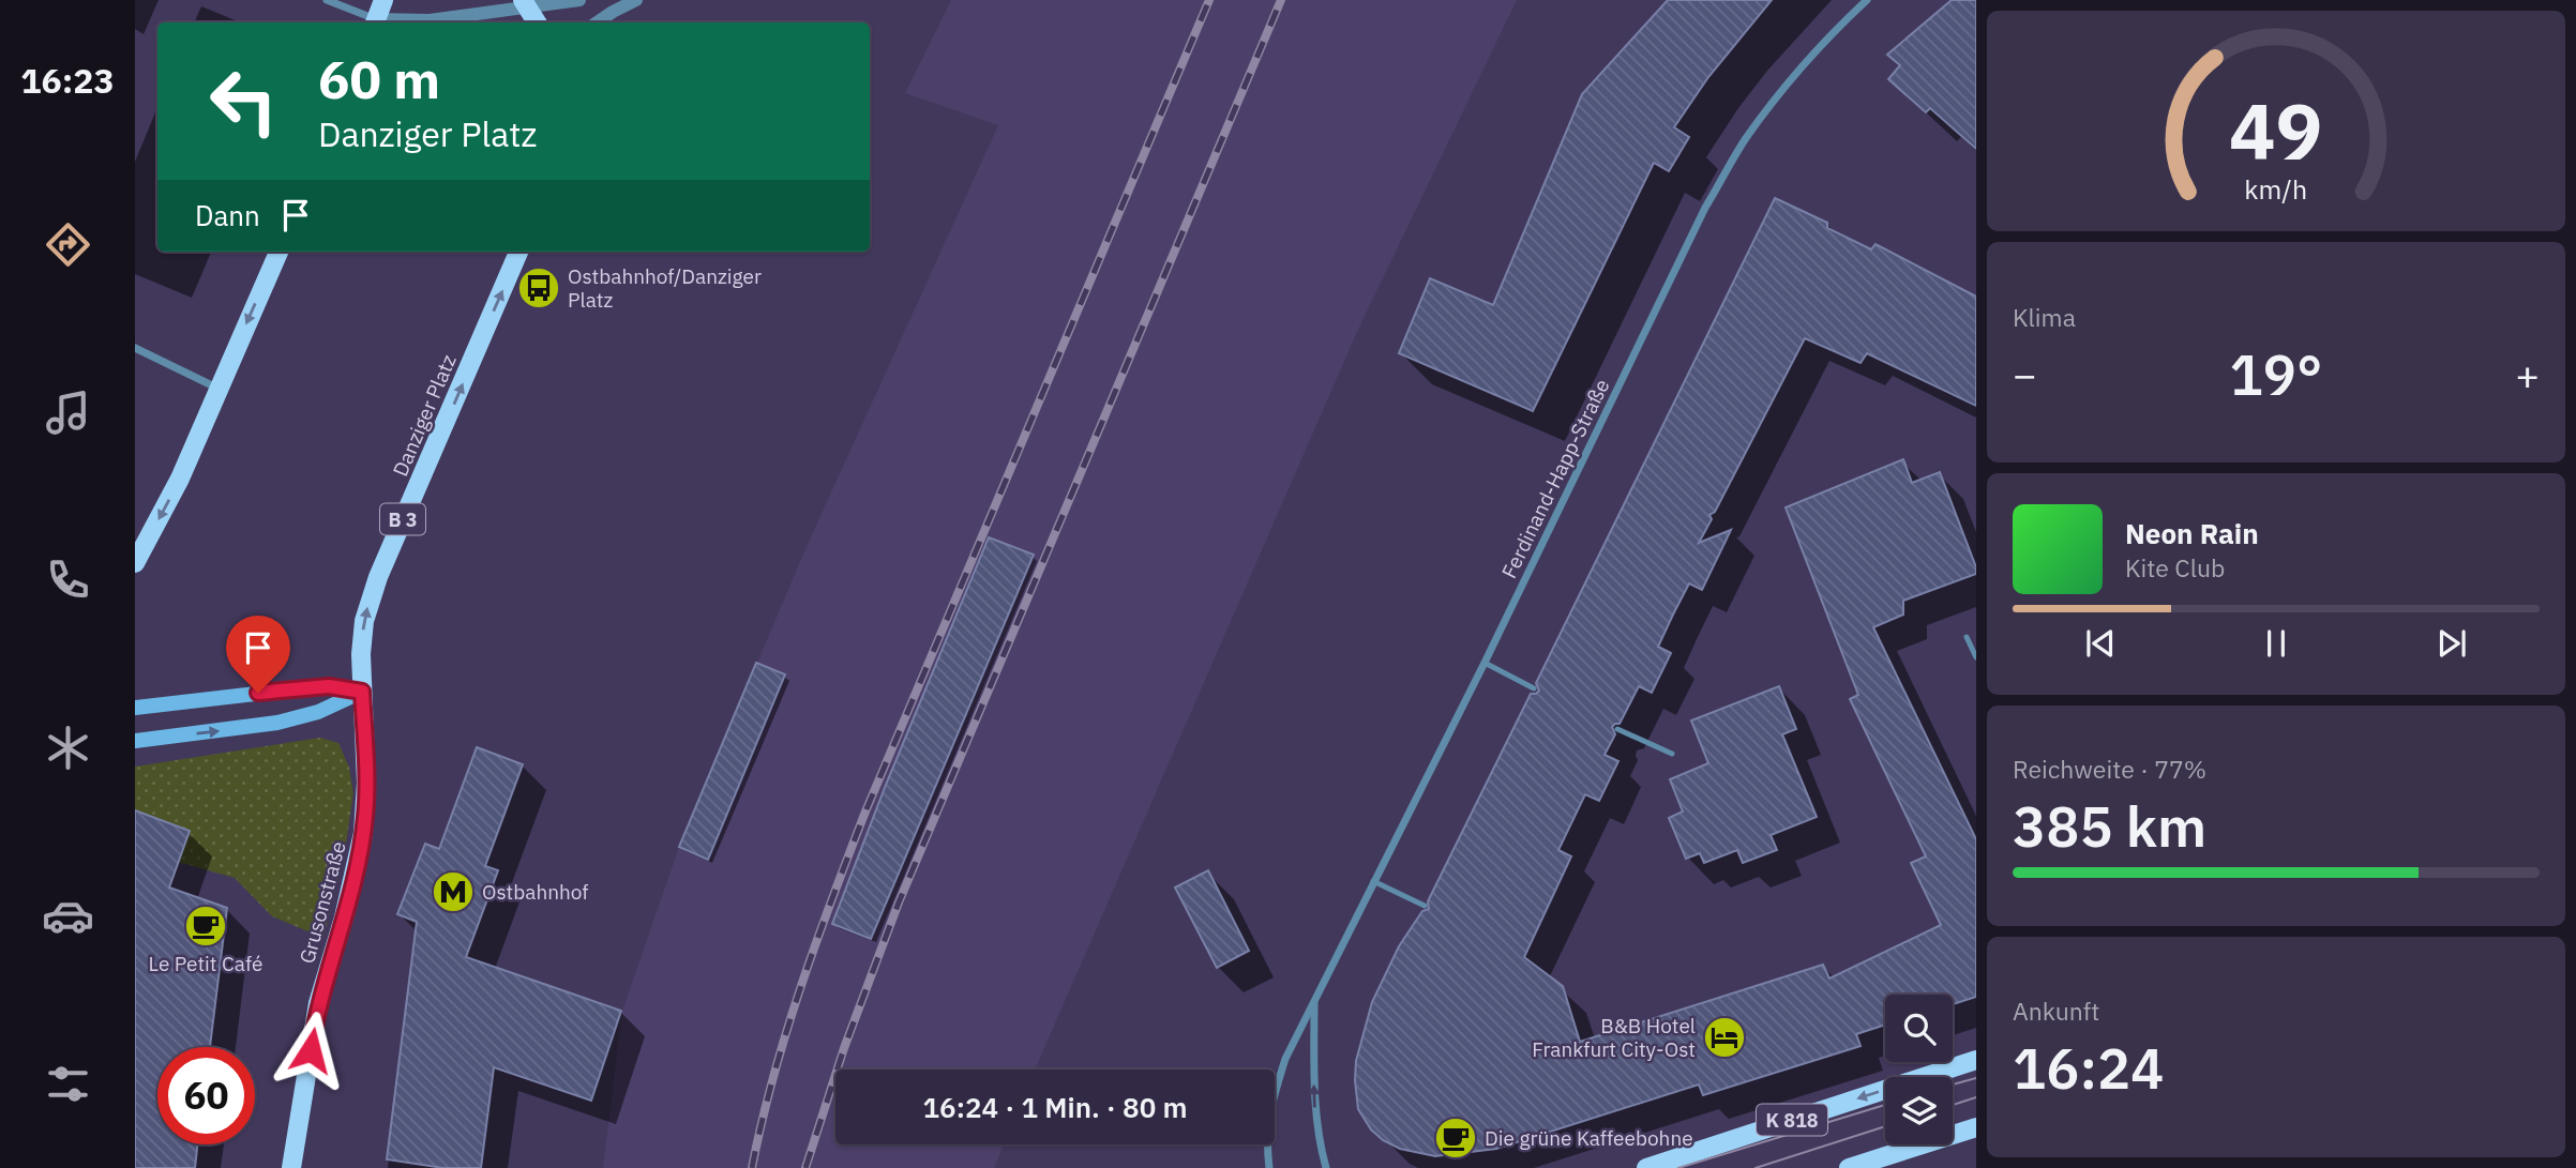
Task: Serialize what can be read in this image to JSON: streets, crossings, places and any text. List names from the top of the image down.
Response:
{
  "streets": {
    "main road": [
      "Danziger Platz",
      "B 3",
      "Grusonstraße",
      "K 818"
    ],
    "street": ["Ferdinand-Happ-Straße"]
  },
  "crossings": [
    ["Danziger Platz", "Grusonstraße"]
  ],
  "one_way": ["Danziger Platz"],
  "places": {
    "bus stop": ["Ostbahnhof/Danziger Platz"],
    "metro station": ["Ostbahnhof"],
    "cafe": ["Le Petit Café", "Die grüne Kaffeebohne"],
    "hotel": ["B&B Hotel Frankfurt City-Ost"]
  },
  "page": {
    "tabs": "16:23",
    "turn": ["60 m", "Danziger Platz"],
    "then": "Dann",
    "tile": [
      "Klima",
      ["Reichweite · 77%", "385 km"],
      ["Ankunft", "16:24"]
    ],
    "heat": ["−", "19°", "+"],
    "song": ["Neon Rain", "Kite Club"],
    "limit": "60",
    "trip": "16:24 · 1 Min. · 80 m",
    "gauge": ["49", "km/h"]
  }
}
